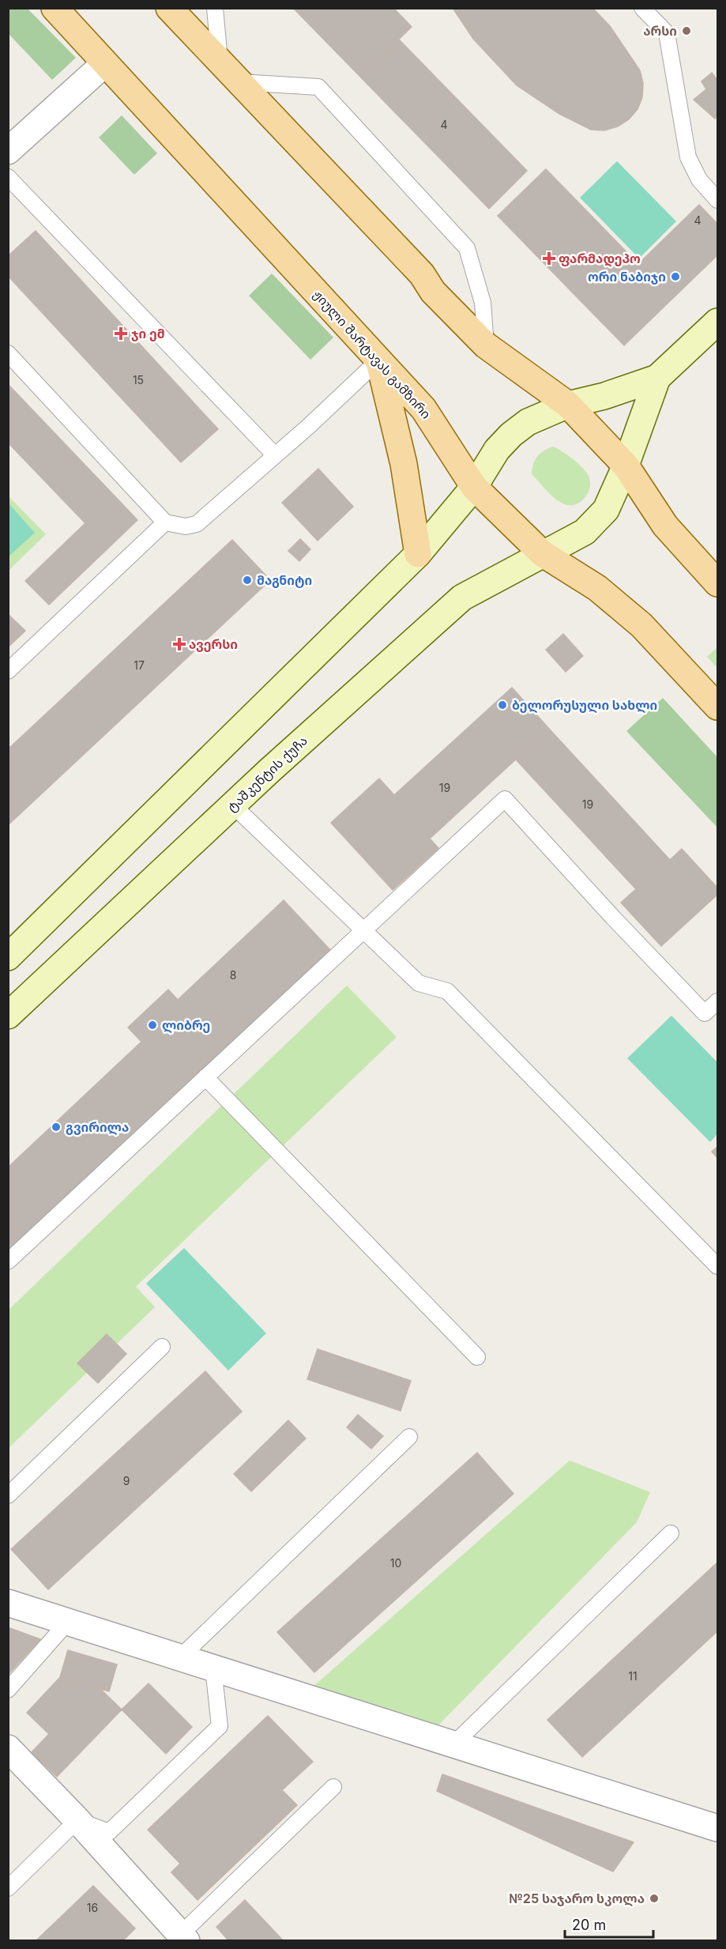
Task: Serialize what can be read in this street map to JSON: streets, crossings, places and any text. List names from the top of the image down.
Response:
{
  "streets": {
    "main road": ["ჟიული შარტავას გამზირი", "ტაშკენტის ქუჩა"]
  },
  "crossings": [
    ["ჟიული შარტავას გამზირი", "ტაშკენტის ქუჩა"]
  ],
  "places": {
    "other": [
      "არსი",
      "ორი ნაბიჯი",
      "მაგნიტი",
      "ბელორუსული სახლი",
      "ლიბრე",
      "გვირილა",
      "№25 საჯარო სკოლა"
    ],
    "health": ["ფარმადეპო", "ჯი ემ", "ავერსი"]
  },
  "house_numbers": [
    "4",
    "4",
    "15",
    "17",
    "19",
    "19",
    "8",
    "9",
    "10",
    "11",
    "16"
  ],
  "scale_bar": "20 m"
}
